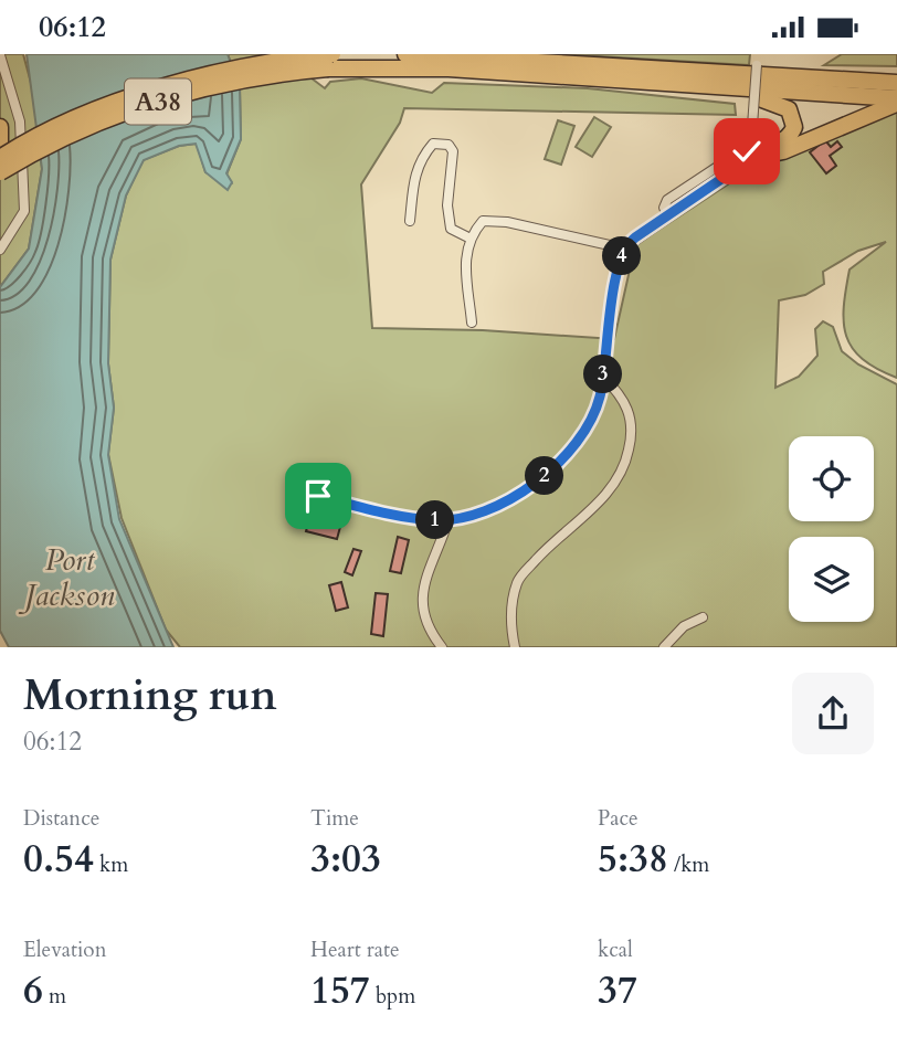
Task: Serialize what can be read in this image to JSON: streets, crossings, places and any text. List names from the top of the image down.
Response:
{
  "streets": {
    "highway": ["A38"]
  },
  "water": ["Port Jackson"],
  "page": {
    "status": "06:12",
    "pins": [
      "4",
      "3",
      "2",
      "1"
    ],
    "heading": ["Morning run", "06:12"],
    "stats": [
      ["Distance", "0.54 km"],
      ["Time", "3:03"],
      ["Pace", "5:38 /km"],
      ["Elevation", "6 m"],
      ["Heart rate", "157 bpm"],
      ["kcal", "37"]
    ]
  }
}
